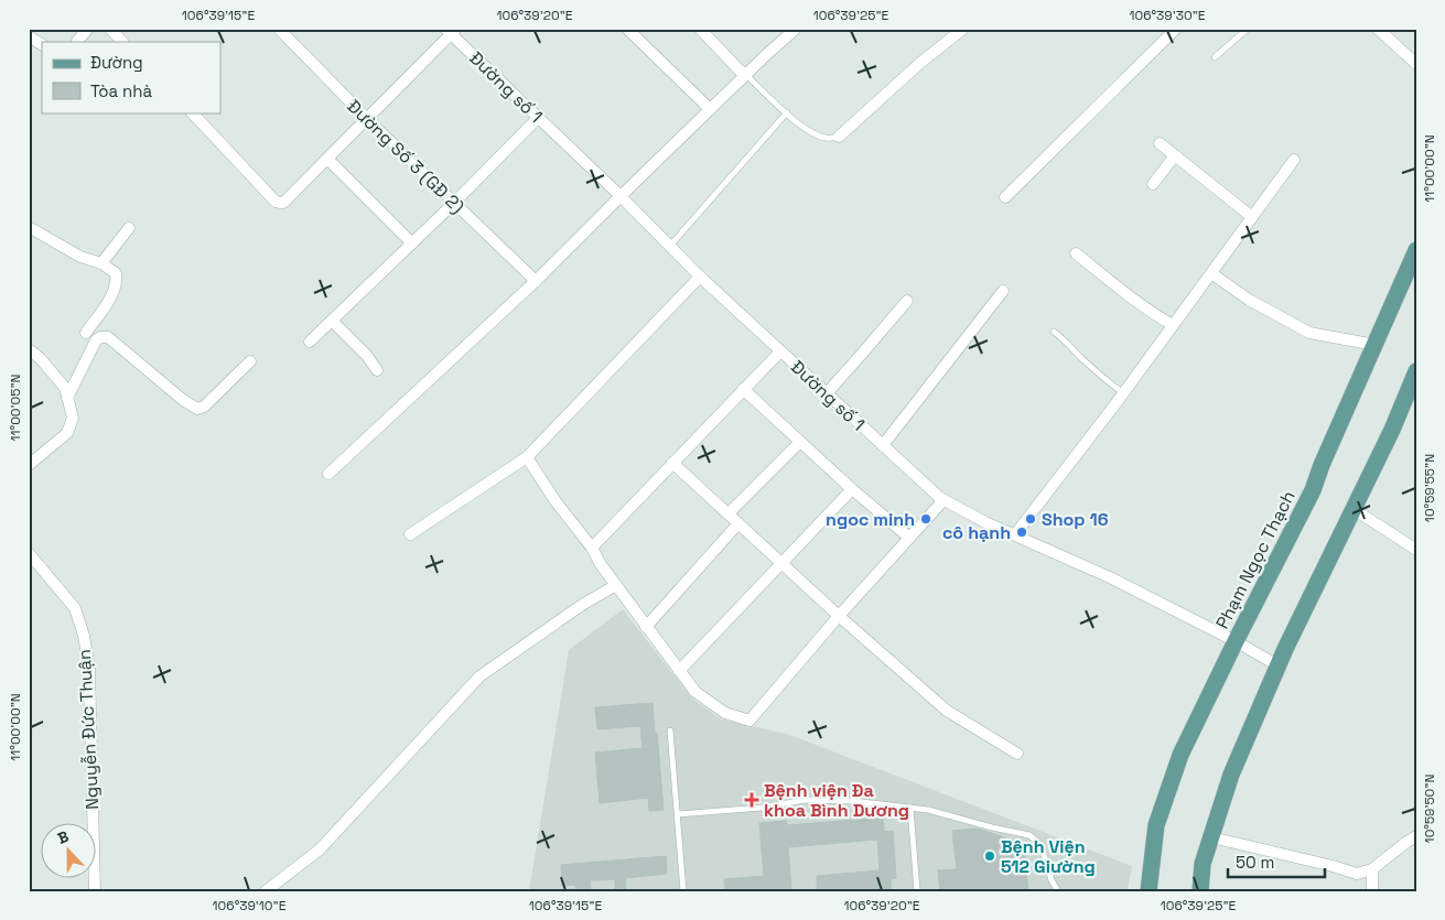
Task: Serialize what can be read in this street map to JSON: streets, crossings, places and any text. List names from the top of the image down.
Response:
{
  "streets": {
    "main road": ["Phạm Ngọc Thạch"],
    "street": ["Đường số 1", "Đường Số 3 (GĐ 2)", "Nguyễn Đức Thuận"]
  },
  "crossings": [
    ["Đường số 1", "Phạm Ngọc Thạch"]
  ],
  "places": {
    "other": [
      "ngoc minh",
      "Shop 16",
      "cô hạnh",
      "Bệnh Viện 512 Giường"
    ],
    "health": ["Bệnh viện Đa khoa Bình Dương"]
  },
  "legend": ["Đường", "Tòa nhà"],
  "scale_bar": "50 m",
  "north": "top",
  "coordinates": [
    "106°39'15\"E",
    "106°39'20\"E",
    "106°39'25\"E",
    "106°39'30\"E",
    "11°00'00\"N",
    "11°00'05\"N",
    "10°59'55\"N",
    "10°59'50\"N",
    "106°39'10\"E"
  ]
}
